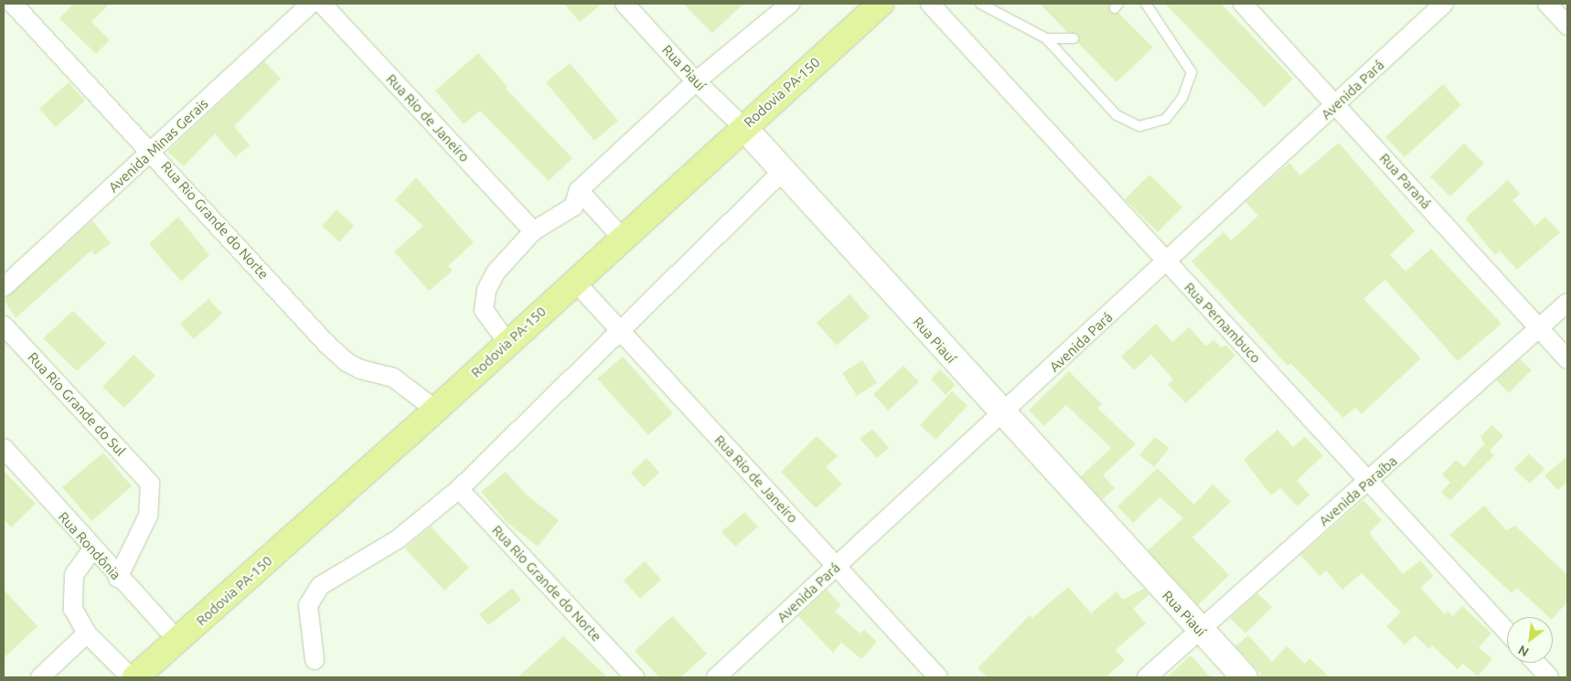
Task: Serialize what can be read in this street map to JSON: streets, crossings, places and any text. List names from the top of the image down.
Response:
{
  "streets": {
    "highway": ["Rodovia PA-150"],
    "street": [
      "Rua Piauí",
      "Avenida Pará",
      "Rua Rio de Janeiro",
      "Avenida Minas Gerais",
      "Rua Paraná",
      "Rua Rio Grande do Norte",
      "Rua Pernambuco",
      "Rua Rio Grande do Sul",
      "Avenida Paraíba",
      "Rua Rondônia"
    ]
  },
  "crossings": [
    ["Rua Piauí", "Avenida Pará"],
    ["Rua Piauí", "Rodovia PA-150"],
    ["Rua Piauí", "Avenida Paraíba"],
    ["Avenida Pará", "Rua Rio de Janeiro"],
    ["Avenida Pará", "Rua Paraná"],
    ["Avenida Pará", "Rua Pernambuco"],
    ["Rodovia PA-150", "Rua Rio de Janeiro"],
    ["Rodovia PA-150", "Rua Rio Grande do Norte"],
    ["Rodovia PA-150", "Rua Rondônia"],
    ["Avenida Minas Gerais", "Rua Rio Grande do Norte"],
    ["Rua Paraná", "Avenida Paraíba"],
    ["Rua Pernambuco", "Avenida Paraíba"],
    ["Rua Rio Grande do Sul", "Rua Rondônia"]
  ],
  "north": "bottom left"
}
